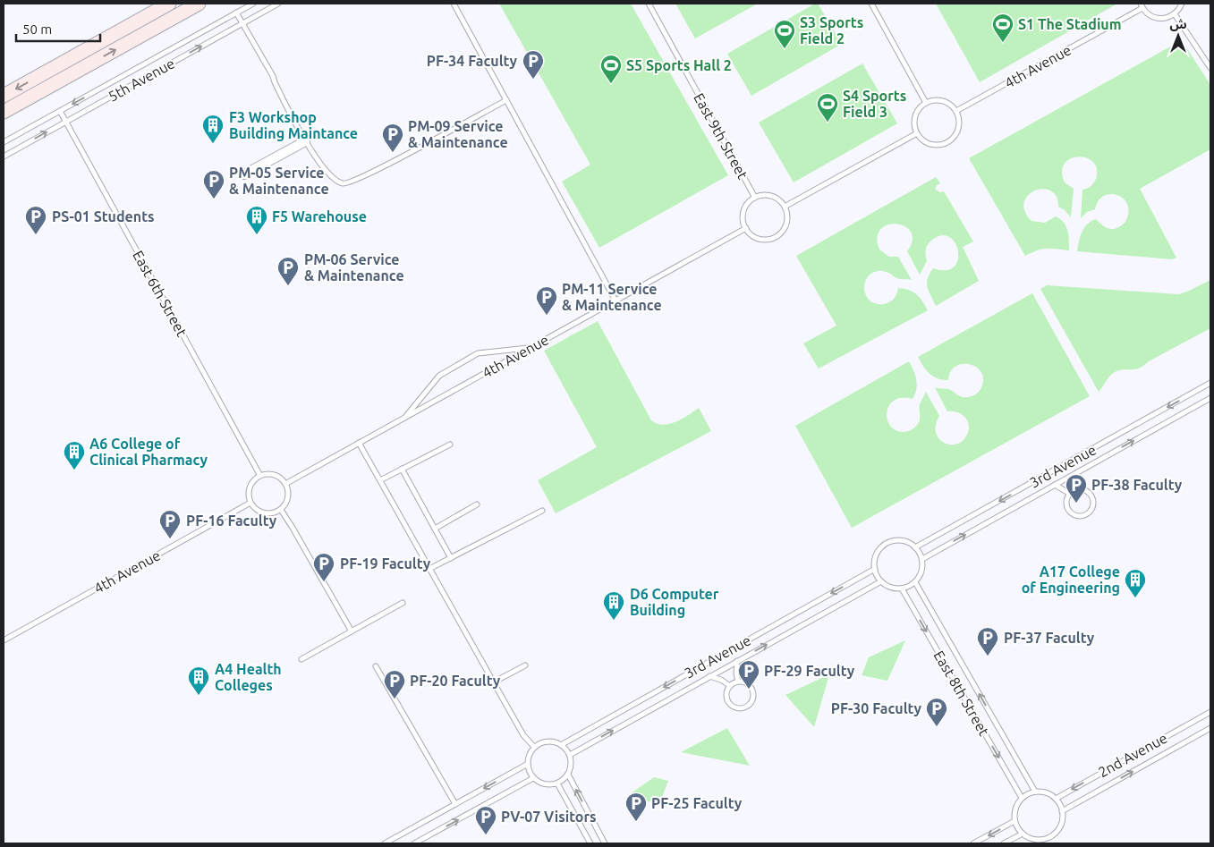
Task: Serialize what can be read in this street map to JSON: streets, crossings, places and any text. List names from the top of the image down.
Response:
{
  "streets": {
    "lane": [
      "4th Avenue",
      "5th Avenue",
      "East 9th Street",
      "East 6th Street",
      "3rd Avenue",
      "East 8th Street",
      "2nd Avenue"
    ]
  },
  "crossings": [
    ["4th Avenue", "East 9th Street"],
    ["4th Avenue", "East 6th Street"],
    ["5th Avenue", "East 6th Street"],
    ["3rd Avenue", "East 8th Street"],
    ["East 8th Street", "2nd Avenue"]
  ],
  "places": {
    "sports": [
      "S1 The Stadium",
      "S3 Sports Field 2",
      "S5 Sports Hall 2",
      "S4 Sports Field 3"
    ],
    "parking": [
      "PF-34 Faculty",
      "PM-09 Service & Maintenance",
      "PM-05 Service & Maintenance",
      "PS-01 Students",
      "PM-06 Service & Maintenance",
      "PM-11 Service & Maintenance",
      "PF-38 Faculty",
      "PF-16 Faculty",
      "PF-19 Faculty",
      "PF-37 Faculty",
      "PF-29 Faculty",
      "PF-20 Faculty",
      "PF-30 Faculty",
      "PF-25 Faculty",
      "PV-07 Visitors"
    ],
    "building": [
      "F3 Workshop Building Maintance",
      "F5 Warehouse",
      "A6 College of Clinical Pharmacy",
      "A17 College of Engineering",
      "D6 Computer Building",
      "A4 Health Colleges"
    ]
  },
  "scale_bar": "50 m",
  "north": "top"
}
